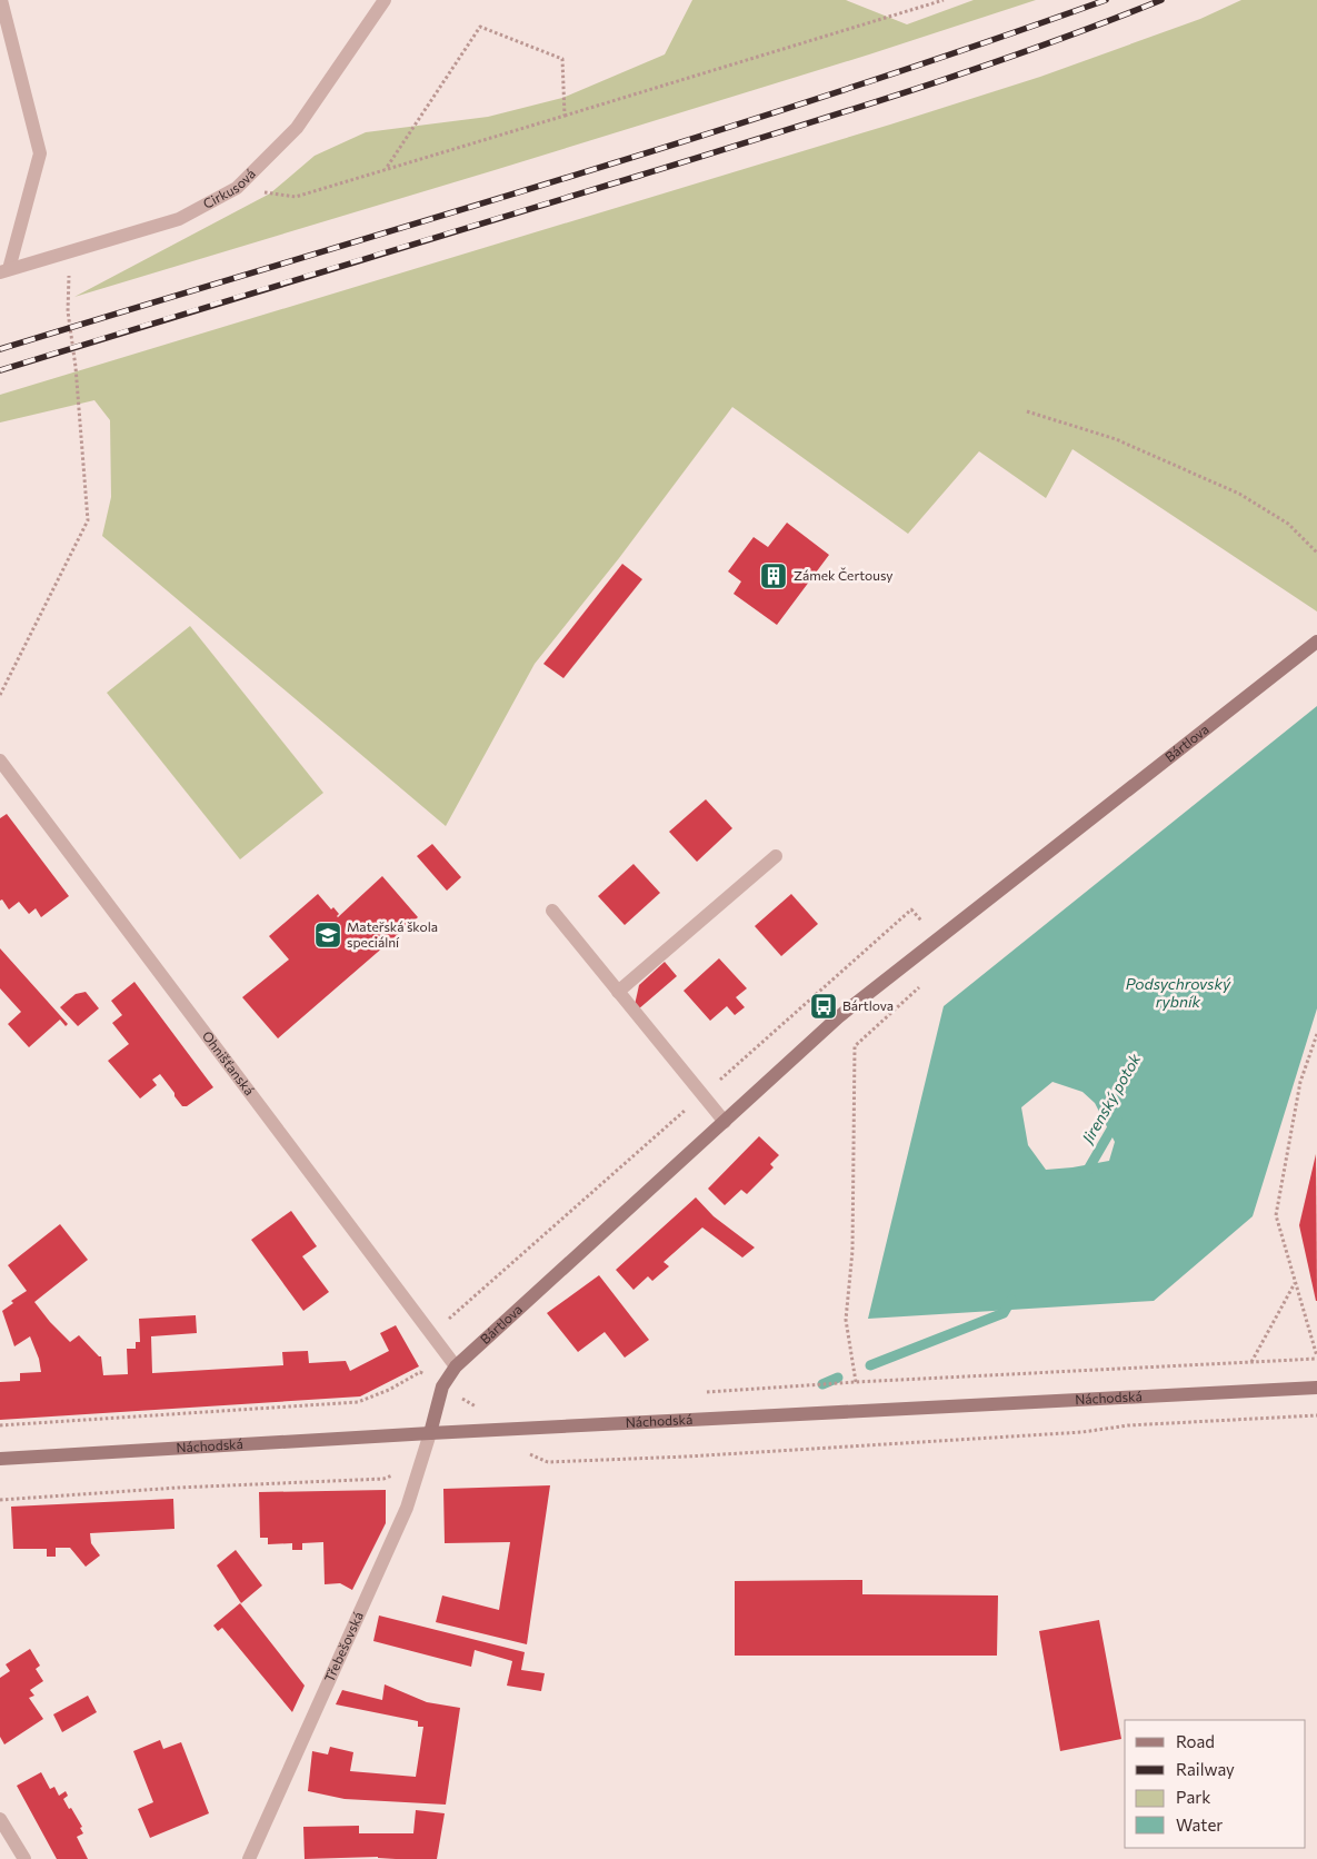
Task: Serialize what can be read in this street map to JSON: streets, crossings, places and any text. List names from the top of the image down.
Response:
{
  "streets": {
    "main road": ["Bártlova", "Náchodská"],
    "street": ["Cirkusová", "Ohnišťanská", "Třebešovská"]
  },
  "crossings": [
    ["Bártlova", "Ohnišťanská"],
    ["Bártlova", "Náchodská"],
    ["Bártlova", "Třebešovská"],
    ["Náchodská", "Třebešovská"]
  ],
  "water": ["Podsychrovský rybník", "Jirenský potok"],
  "places": {
    "building": ["Zámek Čertousy"],
    "school or university": ["Mateřská škola speciální"],
    "bus stop": ["Bártlova"]
  },
  "legend": [
    "Road",
    "Railway",
    "Park",
    "Water"
  ]
}
